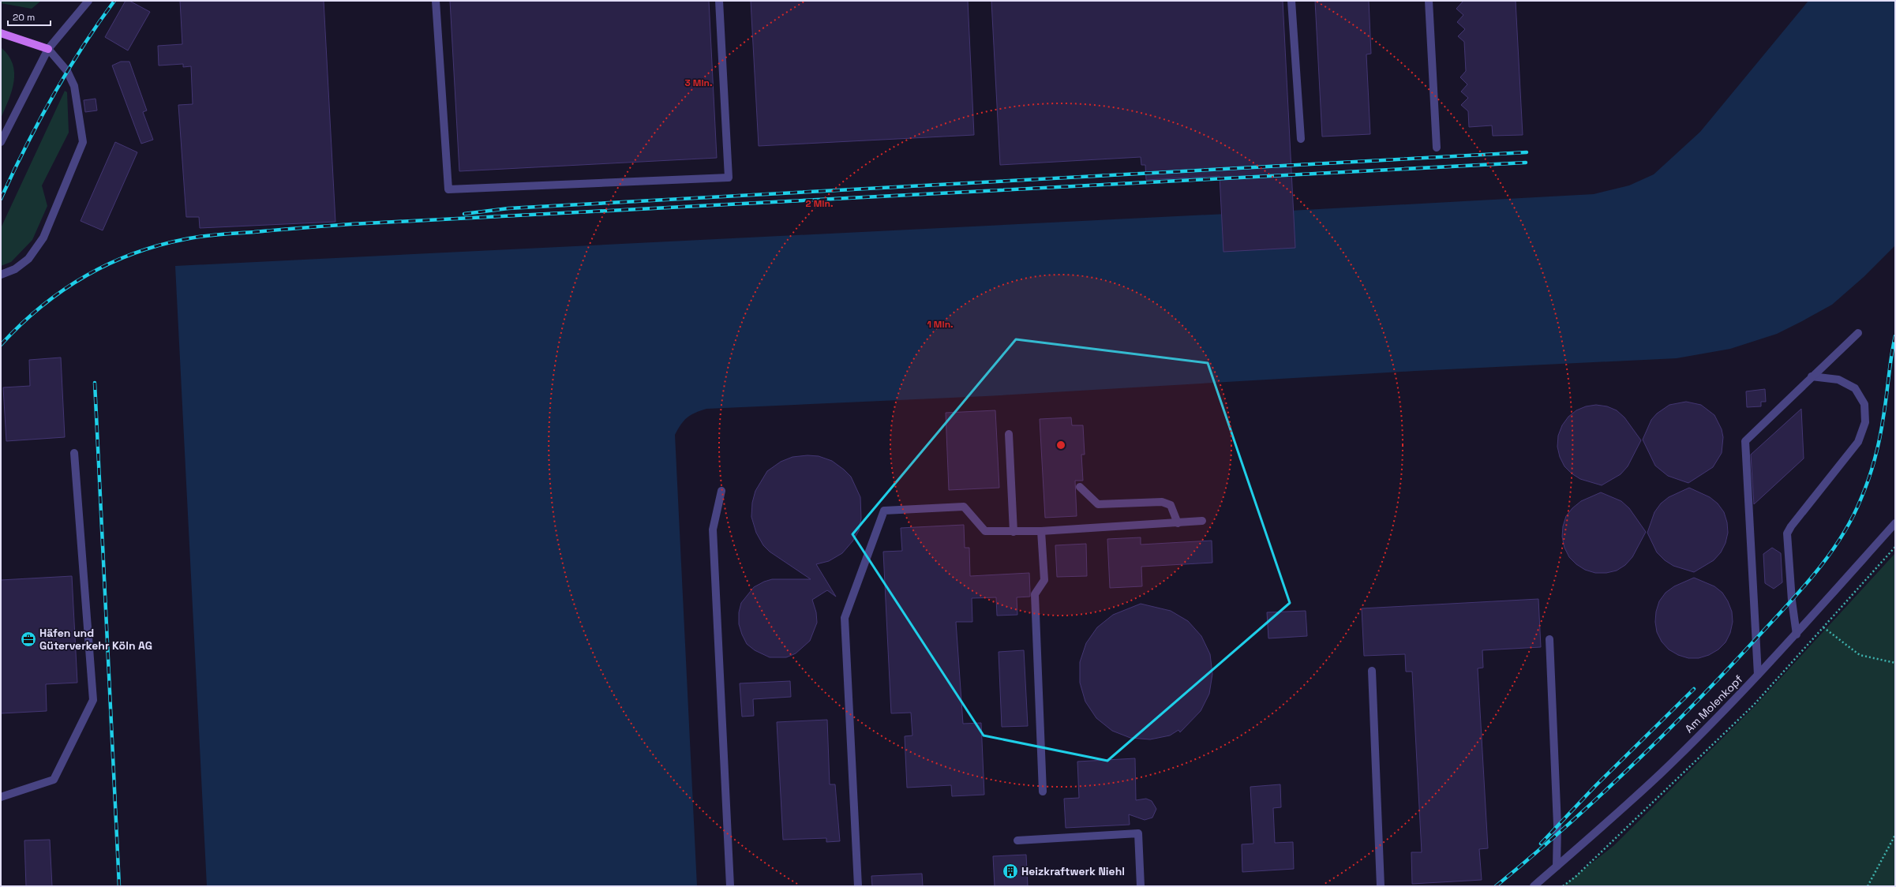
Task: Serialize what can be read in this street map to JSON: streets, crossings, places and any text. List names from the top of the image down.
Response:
{
  "streets": {
    "street": ["Am Molenkopf"]
  },
  "places": {
    "office": ["Häfen und Güterverkehr Köln AG"],
    "building": ["Heizkraftwerk Niehl"]
  },
  "scale_bar": "20 m",
  "rings": ["3 Min.", "2 Min.", "1 Min."]
}
